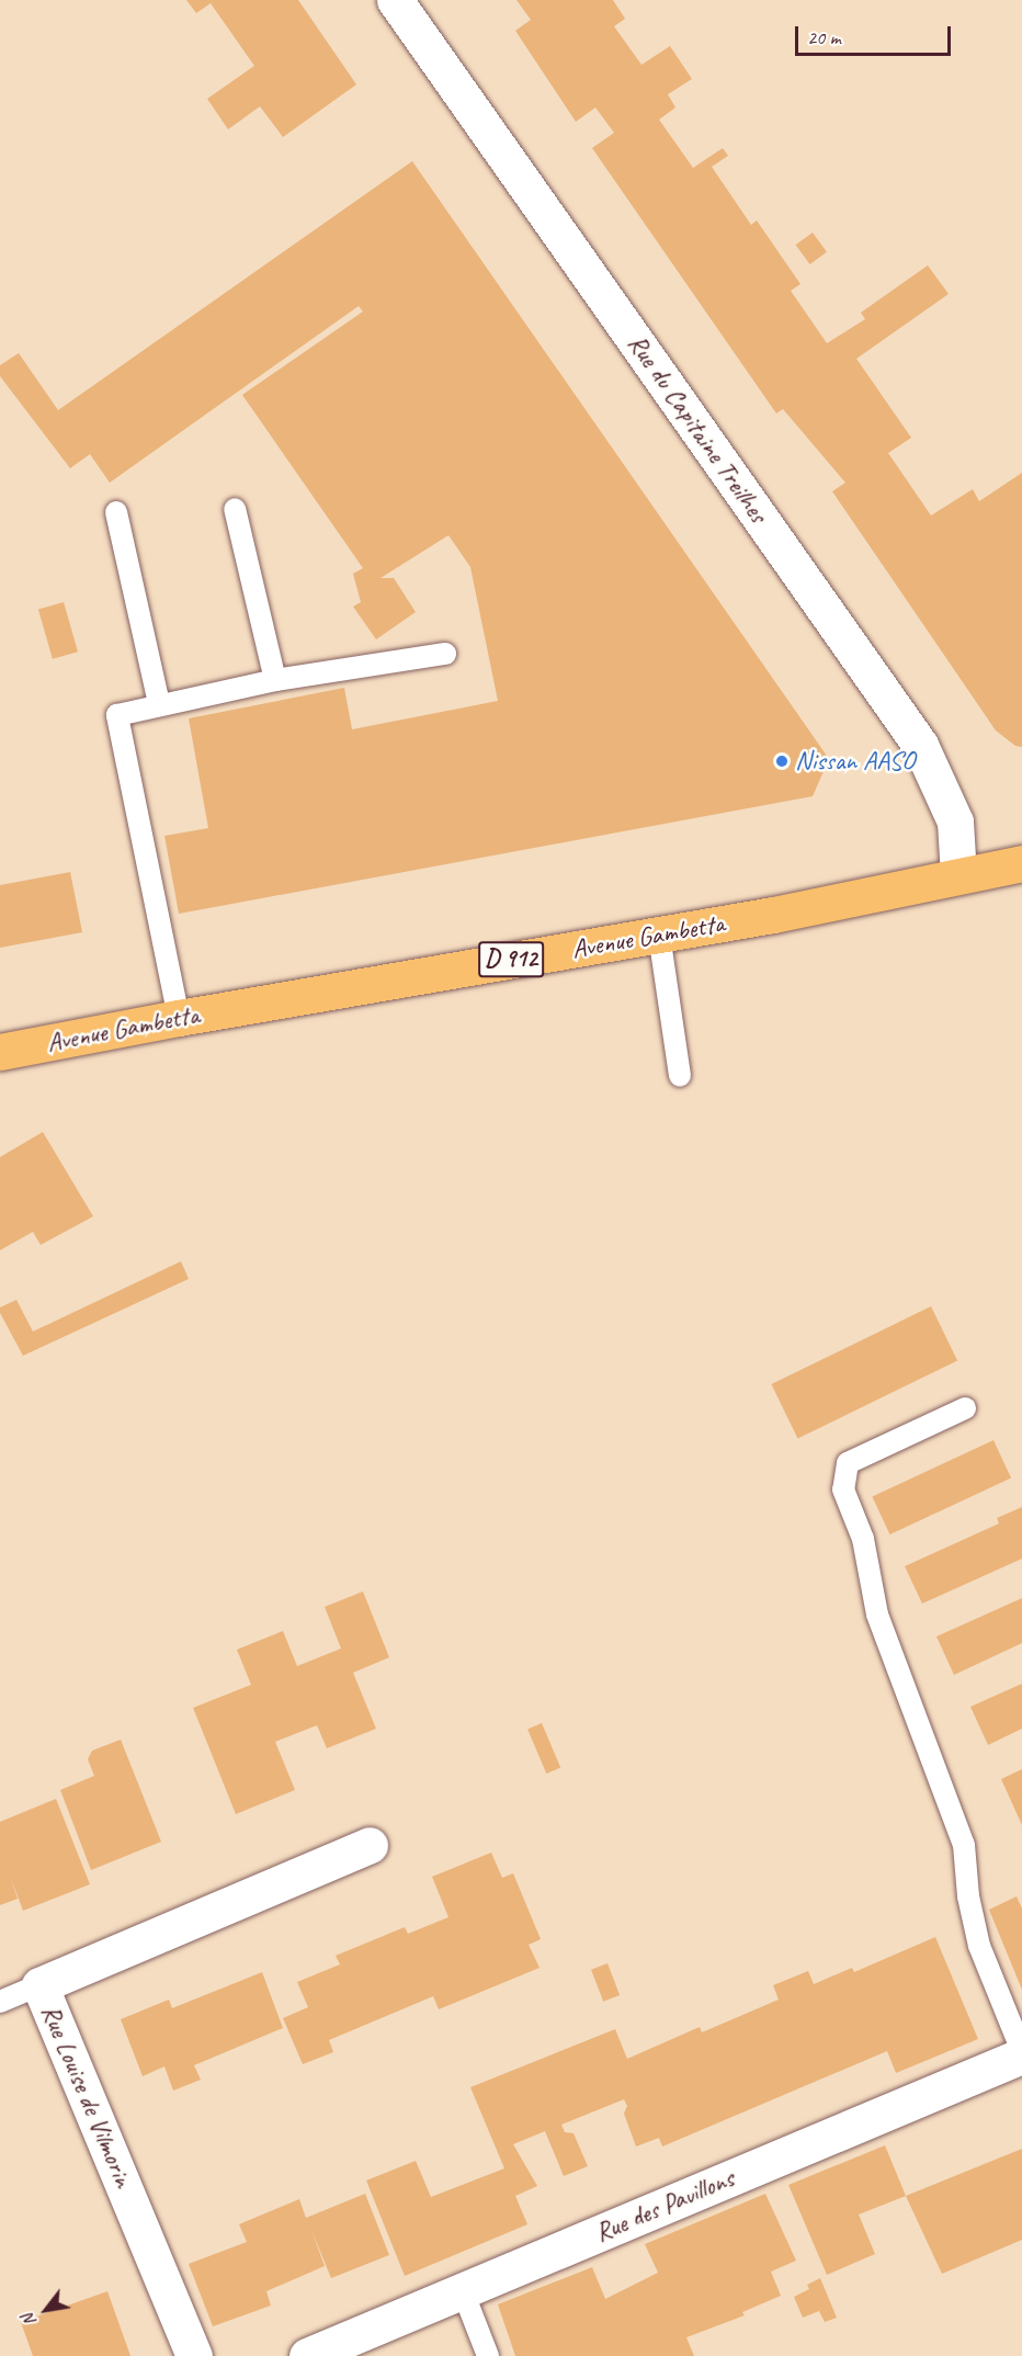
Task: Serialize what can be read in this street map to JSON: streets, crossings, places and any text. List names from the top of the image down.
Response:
{
  "streets": {
    "main road": ["Avenue Gambetta", "D 912"],
    "street": ["Rue du Capitaine Treilhes", "Rue Louise de Vilmorin", "Rue des Pavillons"]
  },
  "crossings": [
    ["Rue du Capitaine Treilhes", "Avenue Gambetta"]
  ],
  "places": ["Nissan AASO"],
  "scale_bar": "20 m",
  "north": "bottom left"
}
